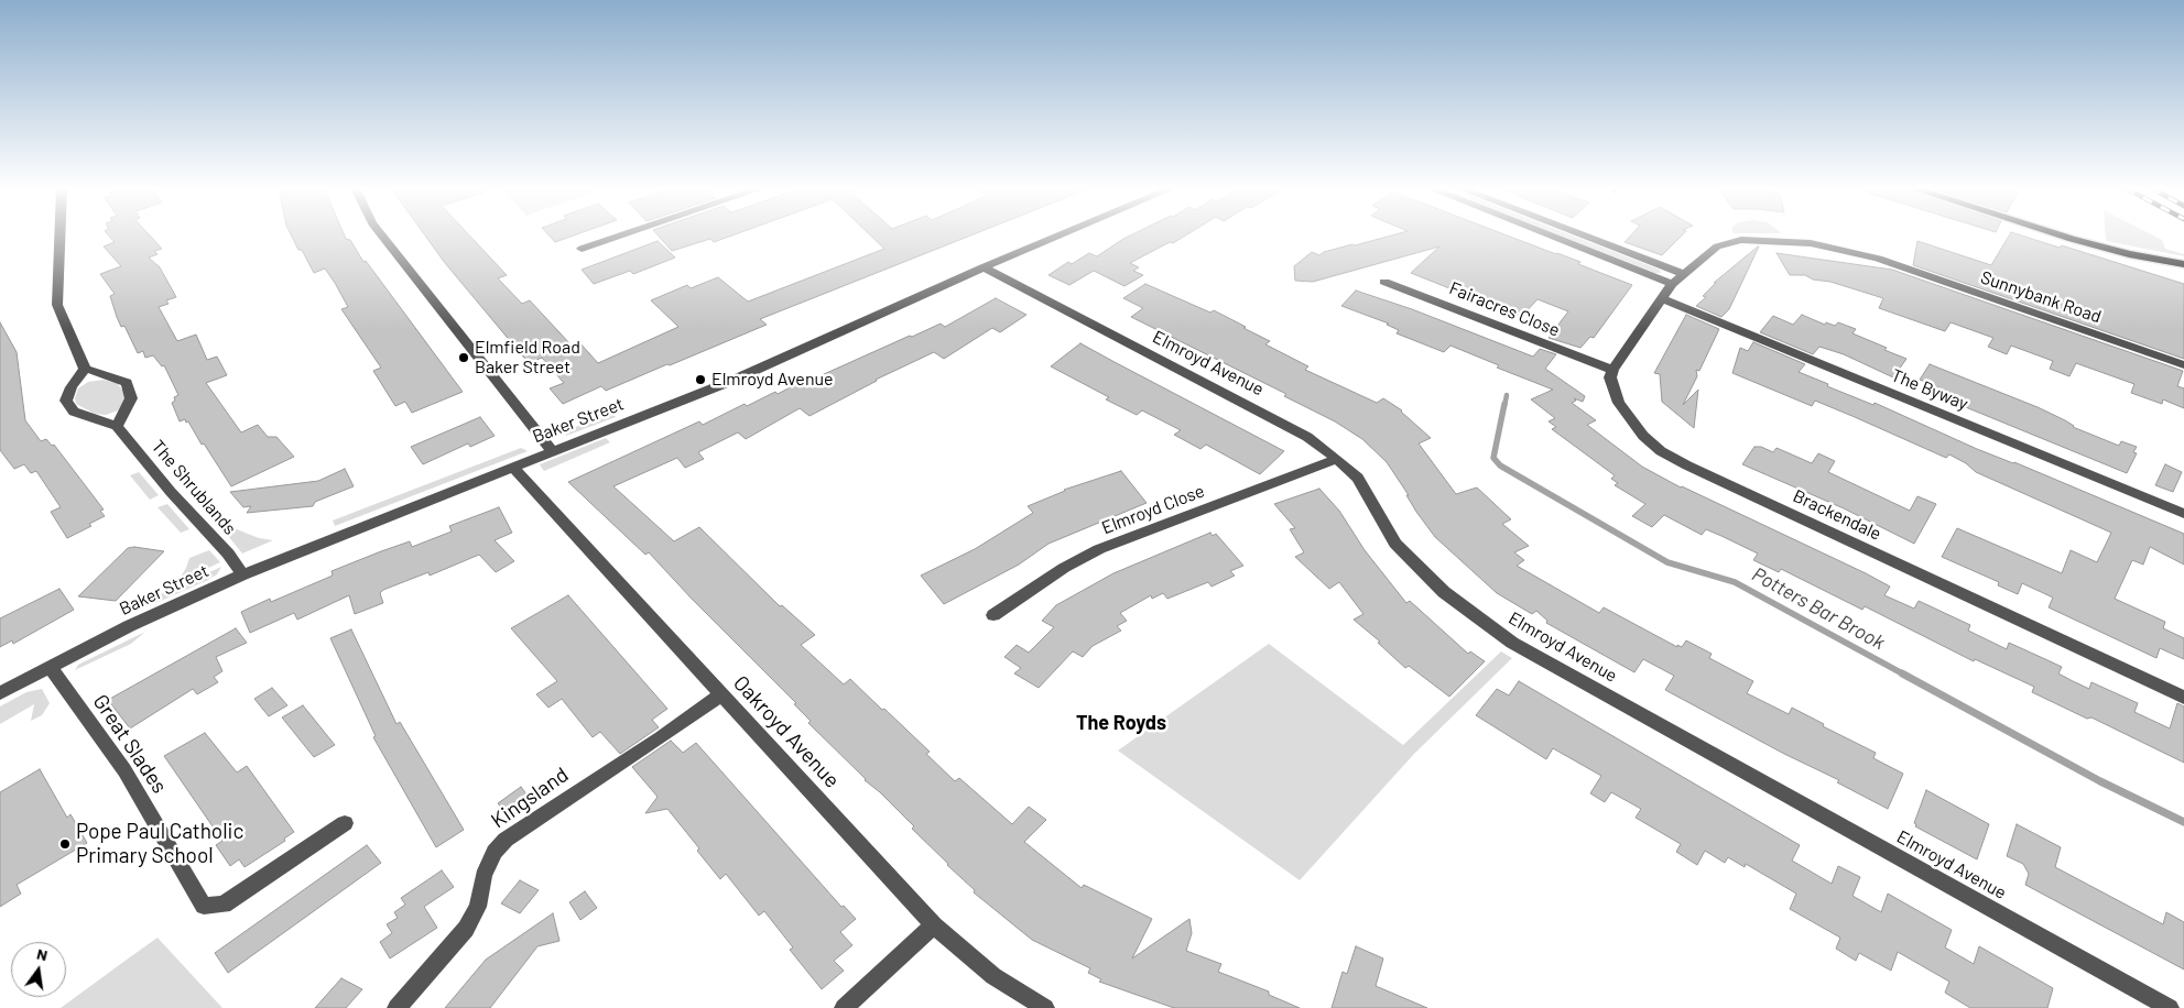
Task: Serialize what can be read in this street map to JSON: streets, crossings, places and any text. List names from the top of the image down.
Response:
{
  "streets": {
    "street": [
      "Sunnybank Road",
      "Fairacres Close",
      "Elmroyd Avenue",
      "The Byway",
      "Baker Street",
      "The Shrublands",
      "Elmroyd Close",
      "Brackendale",
      "Oakroyd Avenue",
      "Great Slades",
      "Kingsland"
    ]
  },
  "crossings": [
    ["Fairacres Close", "Brackendale"],
    ["Elmroyd Avenue", "Baker Street"],
    ["Elmroyd Avenue", "Elmroyd Close"],
    ["Baker Street", "The Shrublands"],
    ["Baker Street", "Oakroyd Avenue"],
    ["Baker Street", "Great Slades"],
    ["Oakroyd Avenue", "Kingsland"]
  ],
  "districts": ["The Royds"],
  "water": ["Potters Bar Brook"],
  "places": ["Elmfield Road Baker Street", "Elmroyd Avenue", "Pope Paul Catholic Primary School"],
  "north": "top"
}
